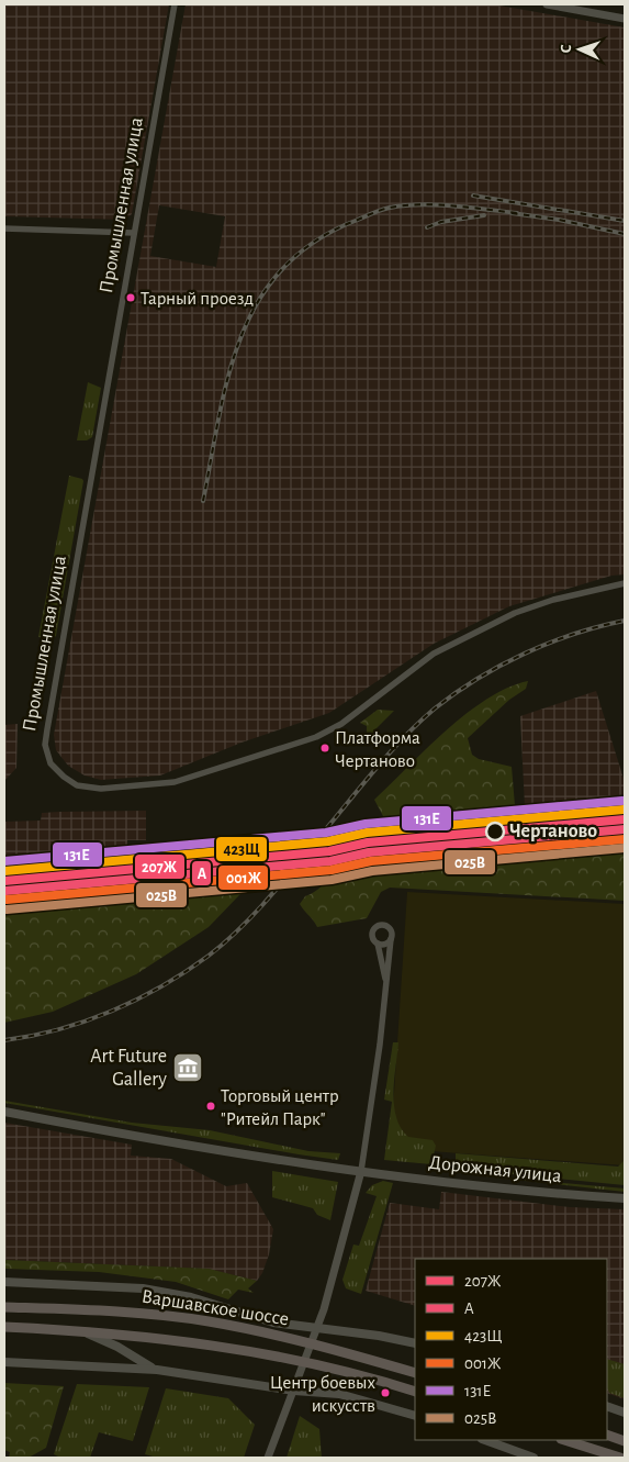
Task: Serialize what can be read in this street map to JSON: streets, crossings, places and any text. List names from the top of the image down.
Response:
{
  "streets": {
    "main road": ["Дорожная улица", "Варшавское шоссе"],
    "street": ["Промышленная улица"]
  },
  "places": {
    "other": [
      "Тарный проезд",
      "Платформа Чертаново",
      "Чертаново",
      "Торговый центр \"Ритейл Парк\"",
      "Центр боевых искусств"
    ],
    "museum": ["Art Future Gallery"]
  },
  "lines": [
    "transit line 131Е",
    "transit line 423Щ",
    "transit line 207Ж",
    "transit line A",
    "transit line 001Ж",
    "transit line 025В"
  ],
  "legend": [
    "207Ж",
    "A",
    "423Щ",
    "001Ж",
    "131Е",
    "025В"
  ],
  "north": "left"
}
